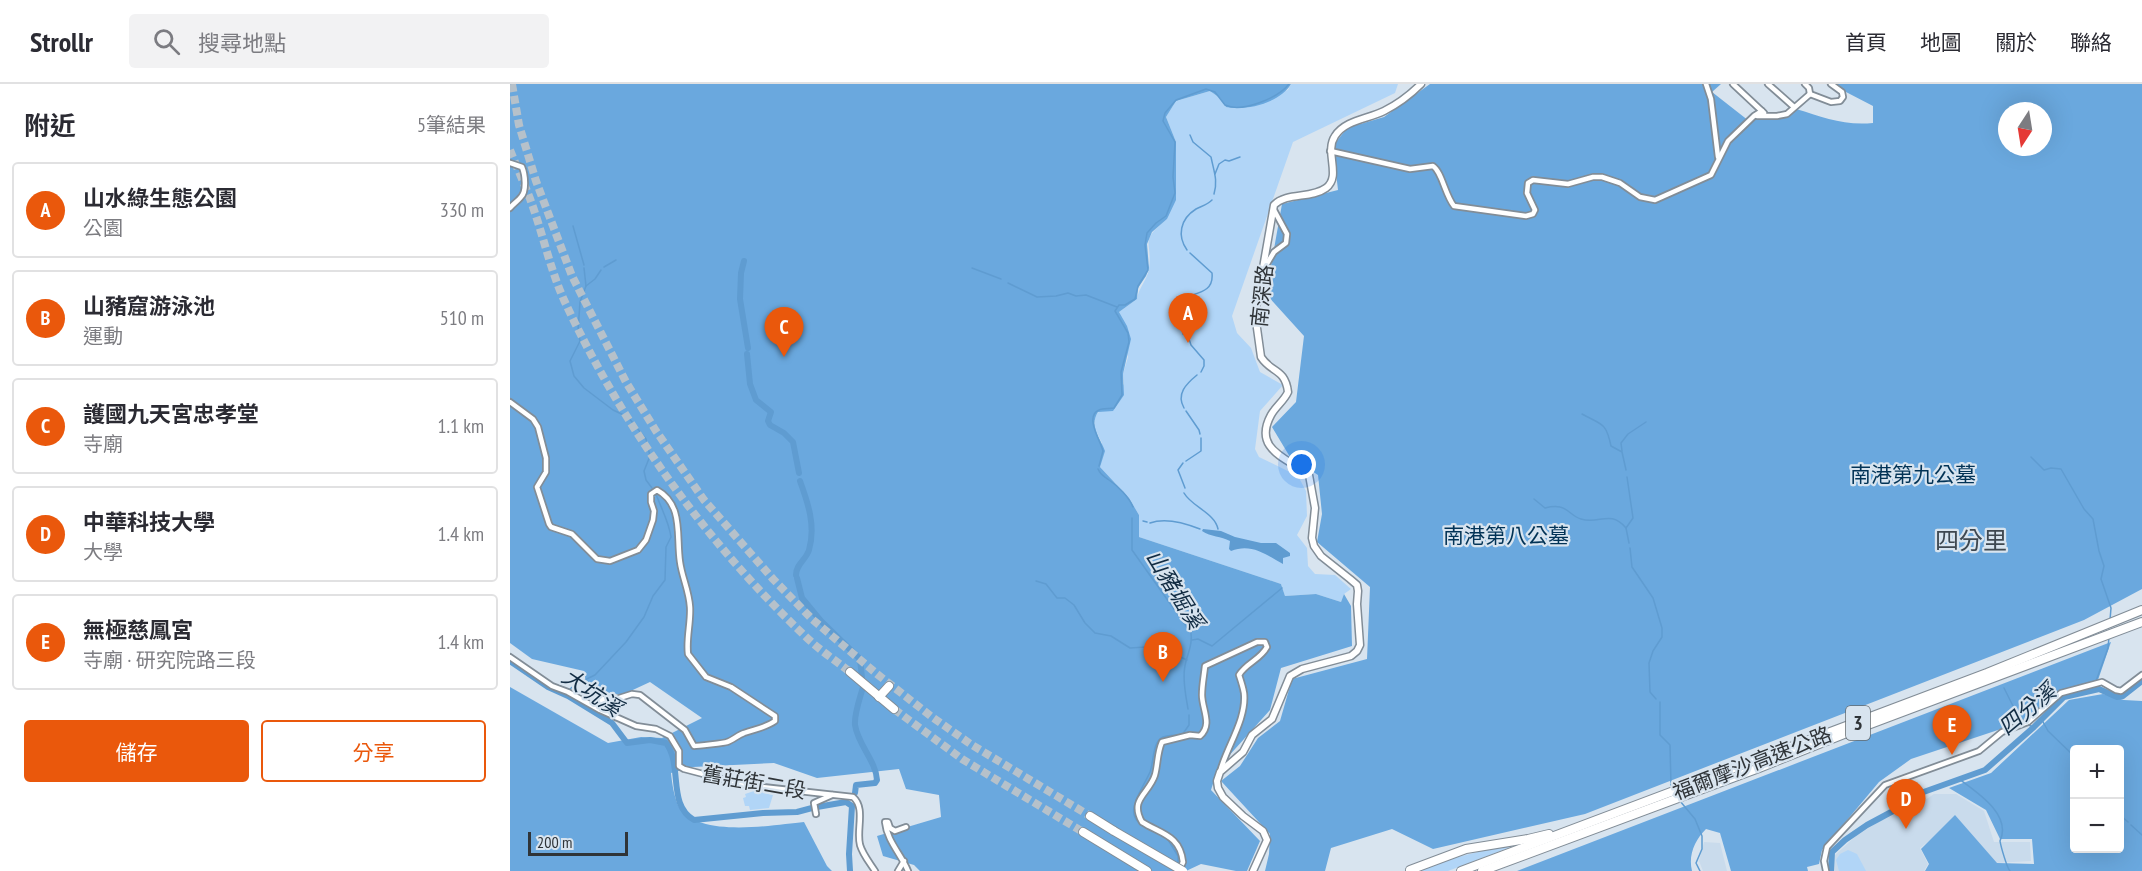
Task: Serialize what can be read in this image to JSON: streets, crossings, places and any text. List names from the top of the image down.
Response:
{
  "streets": {
    "highway": ["3", "福爾摩沙高速公路"],
    "main road": ["南深路"],
    "street": ["舊莊街二段"]
  },
  "districts": ["四分里"],
  "water": ["山豬堀溪", "大坑溪", "四分溪"],
  "parks": ["南港第九公墓", "南港第八公墓"],
  "scale_bar": "200 m",
  "north": "bottom",
  "page": {
    "header": "Strollr",
    "search": "搜尋地點",
    "nav": [
      "首頁",
      "地圖",
      "關於",
      "聯絡"
    ],
    "heading": ["附近", "5筆結果"],
    "list": [
      {
        "mark": "A",
        "name": "山水綠生態公園",
        "note": "公園",
        "value": "330 m"
      },
      {
        "mark": "B",
        "name": "山豬窟游泳池",
        "note": "運動",
        "value": "510 m"
      },
      {
        "mark": "C",
        "name": "護國九天宮忠孝堂",
        "note": "寺廟",
        "value": "1.1 km"
      },
      {
        "mark": "D",
        "name": "中華科技大學",
        "note": "大學",
        "value": "1.4 km"
      },
      {
        "mark": "E",
        "name": "無極慈鳳宮",
        "note": "寺廟 · 研究院路三段",
        "value": "1.4 km"
      }
    ],
    "pins": [
      "A",
      "C",
      "B",
      "E",
      "D"
    ],
    "buttons": ["儲存", "分享"],
    "map_buttons": ["+", "−"],
    "scale": "200 m"
  }
}
